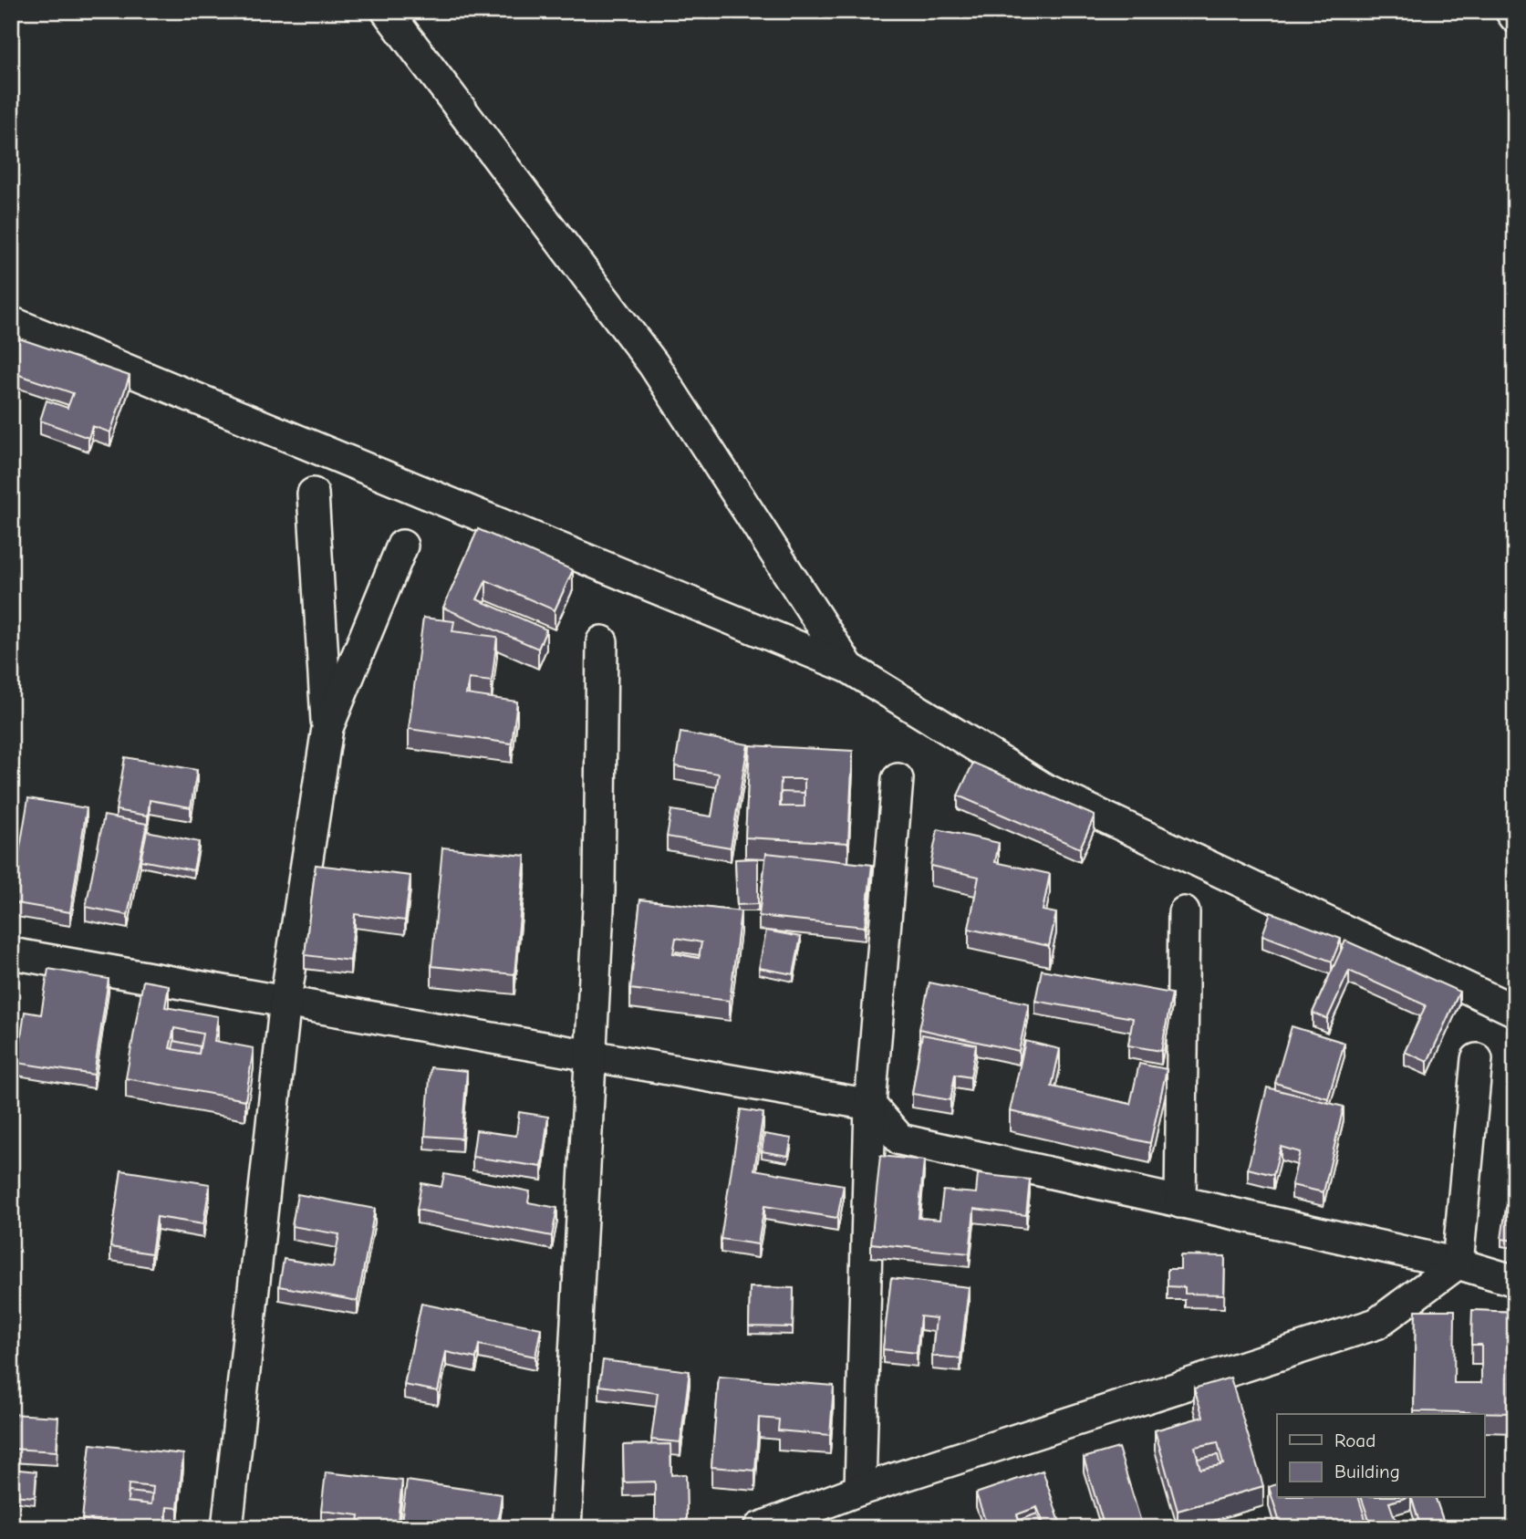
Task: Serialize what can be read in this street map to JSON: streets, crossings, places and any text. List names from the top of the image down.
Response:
{
  "legend": ["Road", "Building"]
}
